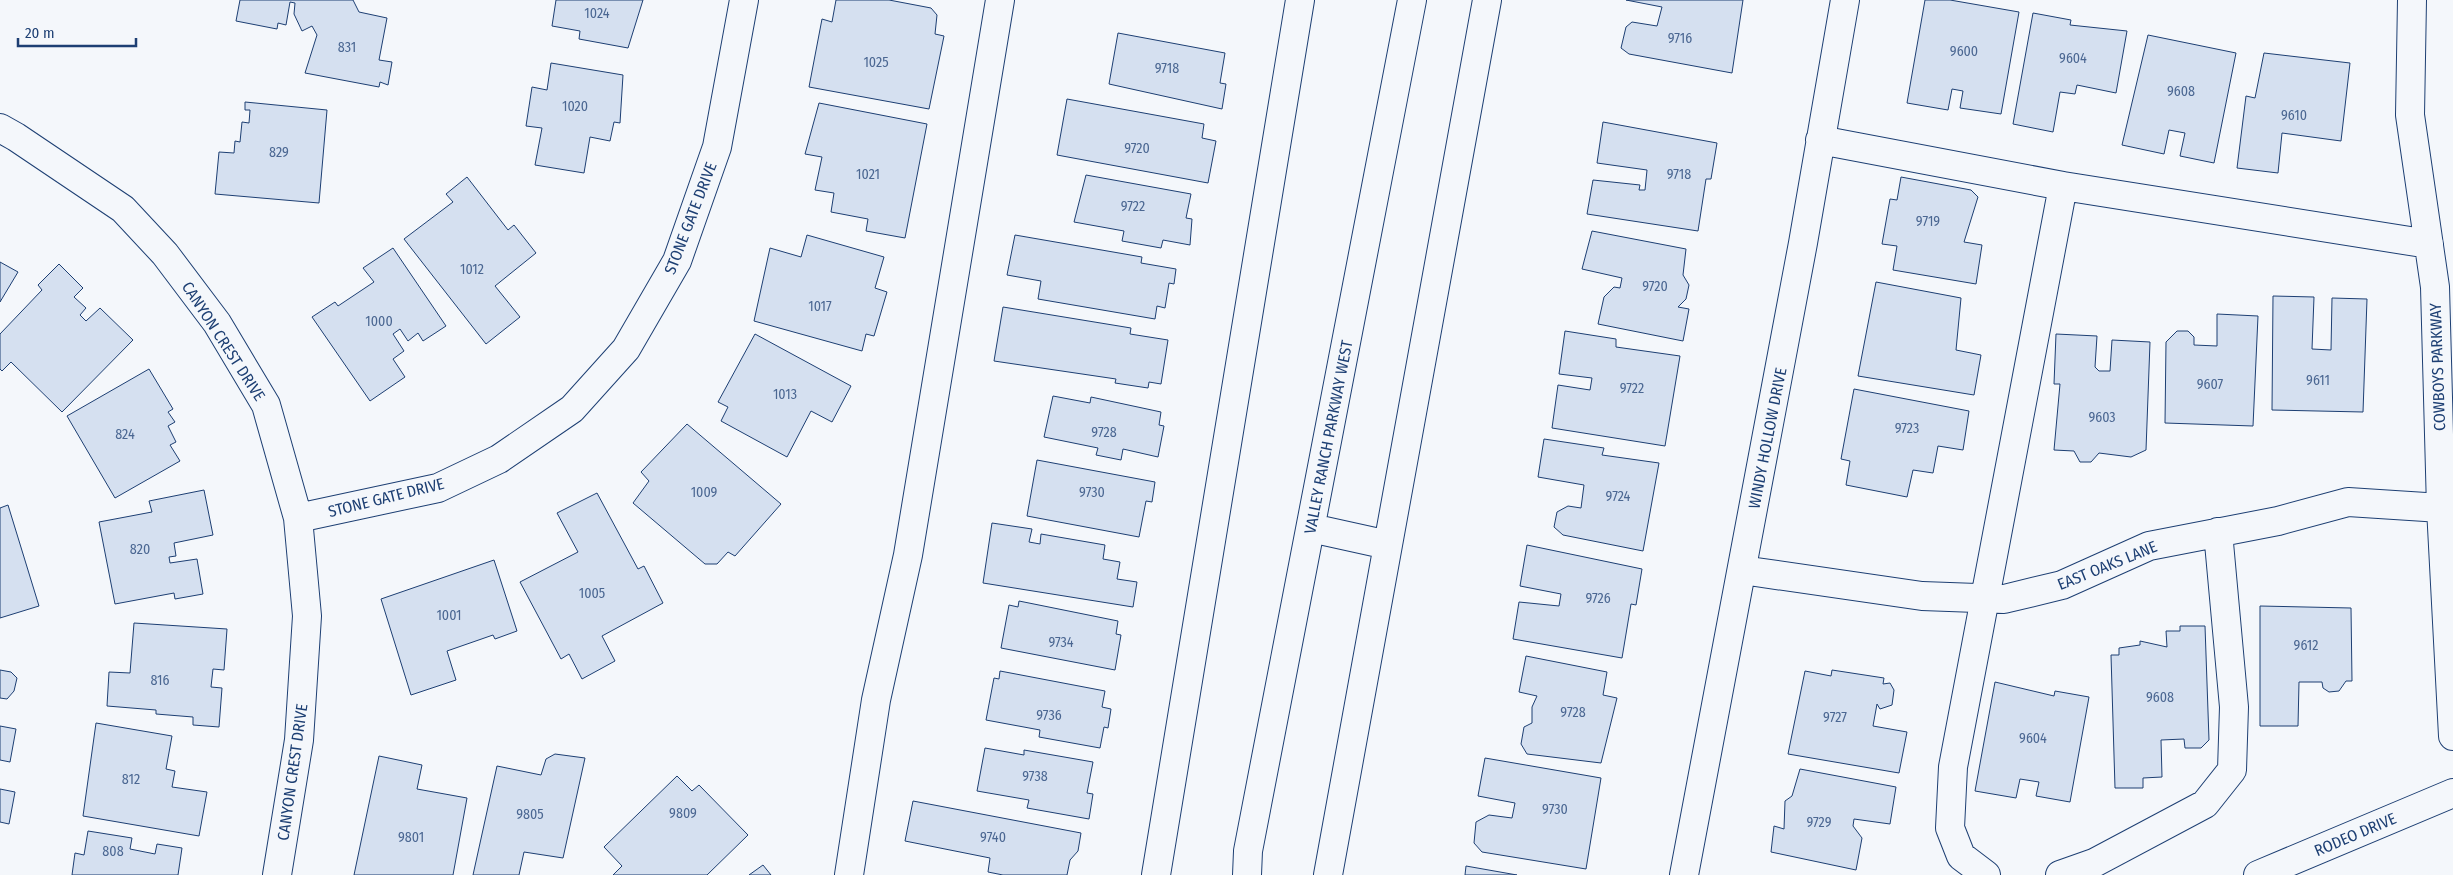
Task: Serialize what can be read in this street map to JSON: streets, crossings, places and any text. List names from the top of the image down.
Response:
{
  "streets": {
    "street": [
      "STONE GATE DRIVE",
      "CANYON CREST DRIVE",
      "COWBOYS PARKWAY",
      "VALLEY RANCH PARKWAY WEST",
      "WINDY HOLLOW DRIVE",
      "EAST OAKS LANE",
      "RODEO DRIVE"
    ]
  },
  "crossings": [
    ["STONE GATE DRIVE", "CANYON CREST DRIVE"],
    ["COWBOYS PARKWAY", "EAST OAKS LANE"],
    ["WINDY HOLLOW DRIVE", "EAST OAKS LANE"]
  ],
  "house_numbers": [
    "1024",
    "9716",
    "831",
    "9600",
    "9604",
    "1025",
    "9718",
    "9608",
    "1020",
    "9610",
    "9720",
    "829",
    "1021",
    "9718",
    "9722",
    "9719",
    "1012",
    "9720",
    "1017",
    "1000",
    "9611",
    "9607",
    "9722",
    "1013",
    "9603",
    "9723",
    "9728",
    "824",
    "1009",
    "9730",
    "9724",
    "820",
    "1005",
    "9726",
    "1001",
    "9734",
    "9612",
    "816",
    "9608",
    "9728",
    "9736",
    "9727",
    "9604",
    "9738",
    "812",
    "9730",
    "9809",
    "9805",
    "9729",
    "9801",
    "9740",
    "808"
  ],
  "scale_bar": "20 m"
}
